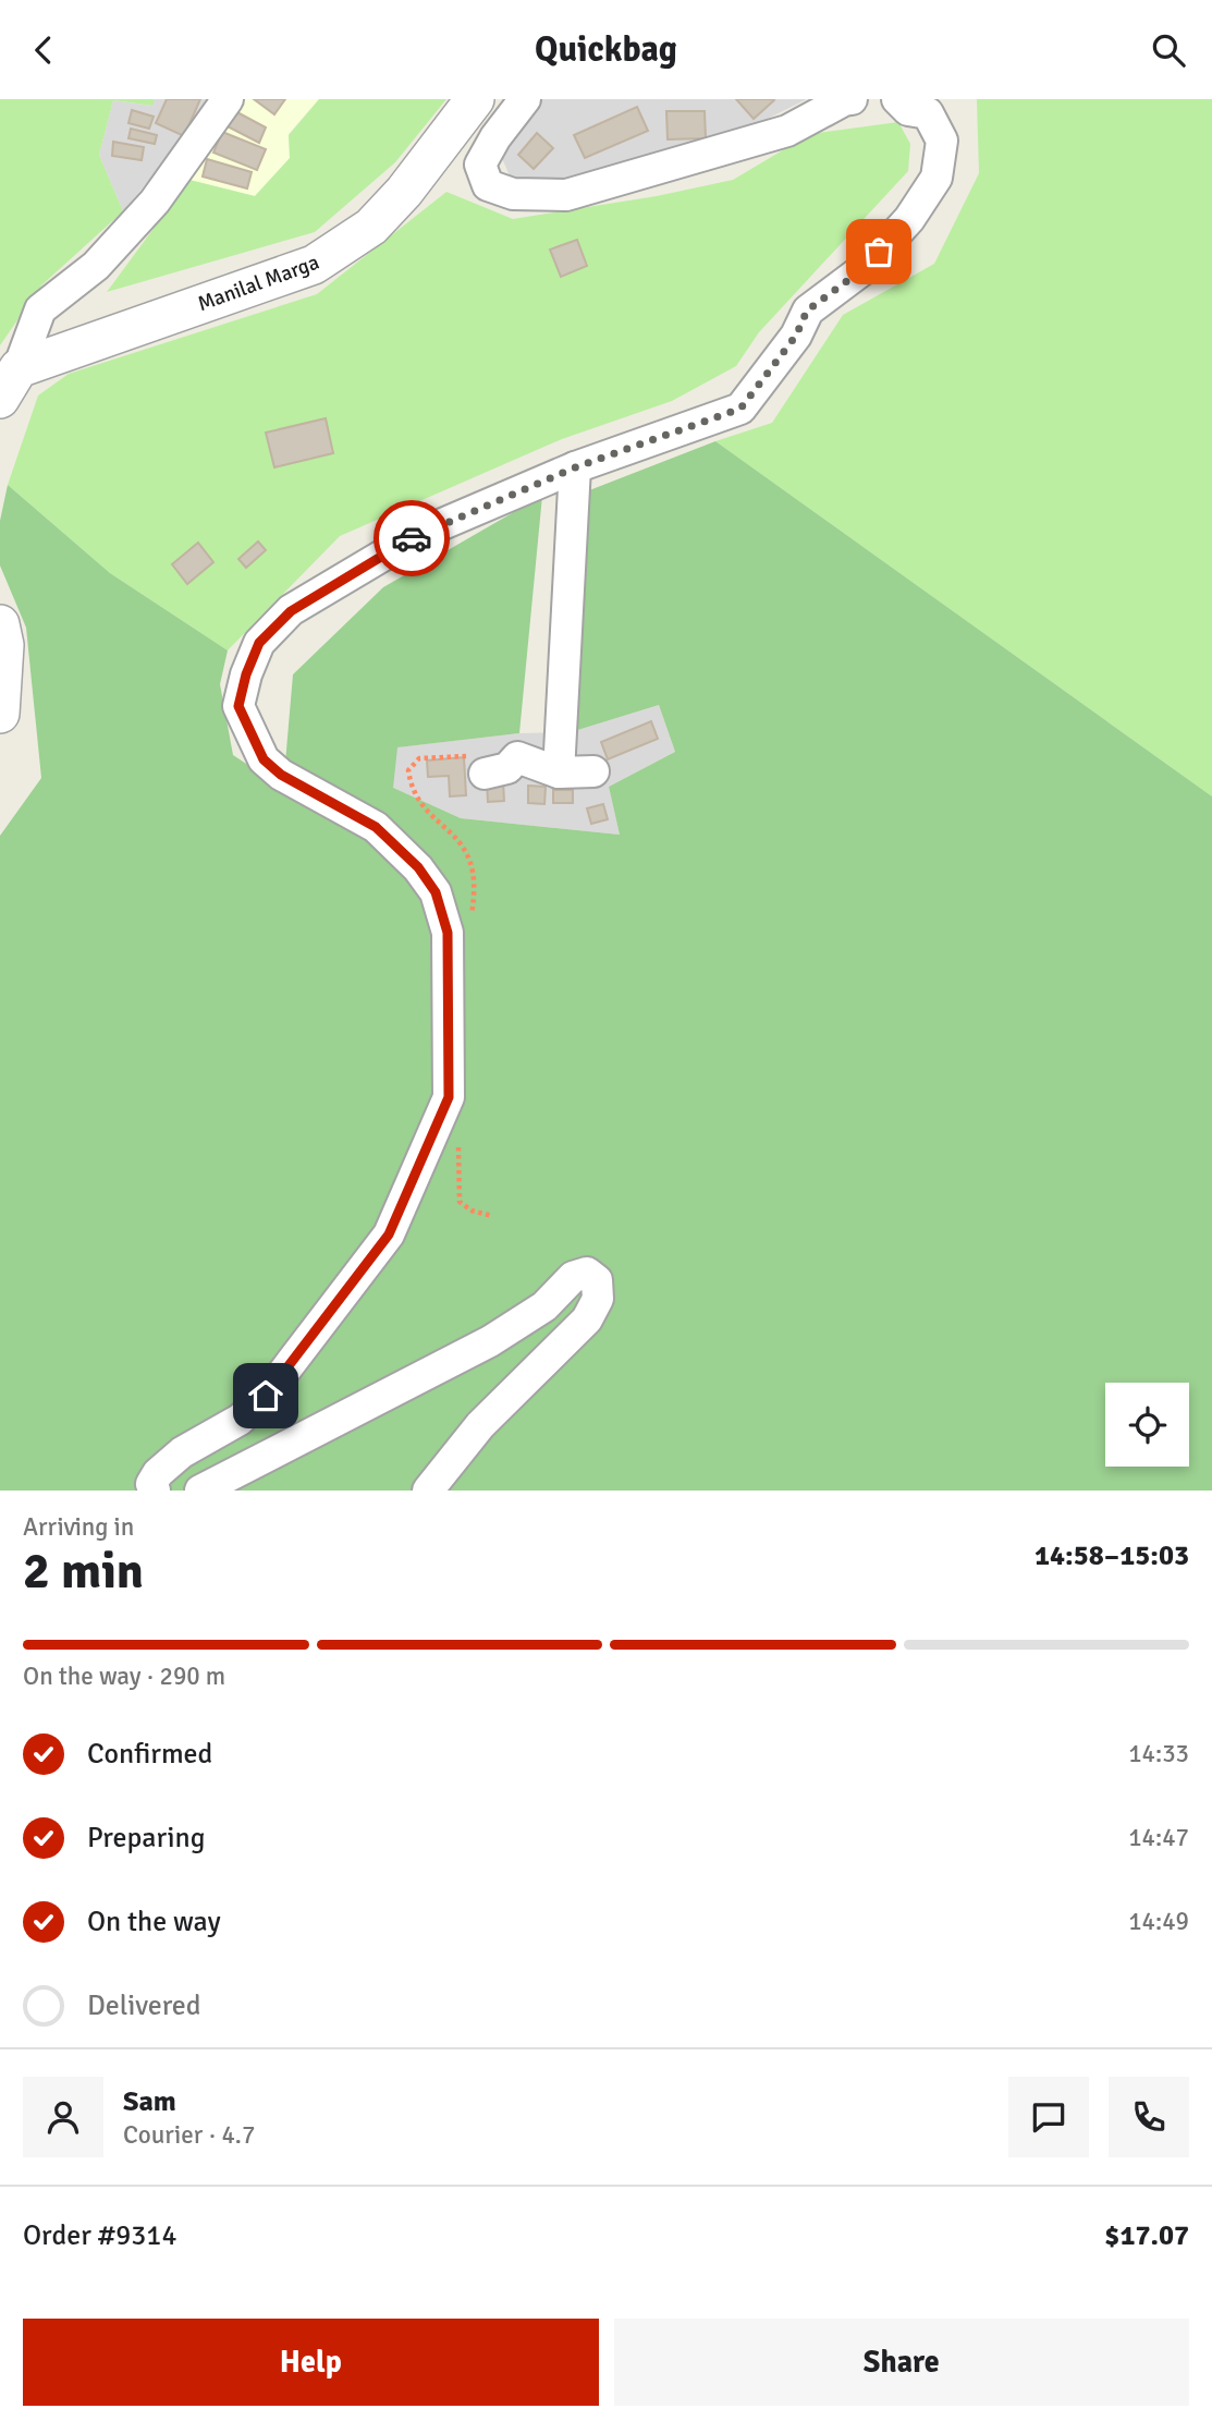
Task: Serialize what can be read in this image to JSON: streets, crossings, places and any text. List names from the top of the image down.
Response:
{
  "streets": {
    "street": ["Manilal Marga"]
  },
  "page": {
    "header": "Quickbag",
    "heading": ["2 min", "Arriving in", "14:58–15:03"],
    "panel": [
      "Sam",
      "Courier · 4.7",
      "Order #9314",
      "$17.07"
    ],
    "bar": "On the way · 290 m",
    "list": [
      ["Confirmed", "14:33"],
      ["Preparing", "14:47"],
      ["On the way", "14:49"],
      "Delivered"
    ],
    "buttons": ["Help", "Share"]
  }
}
